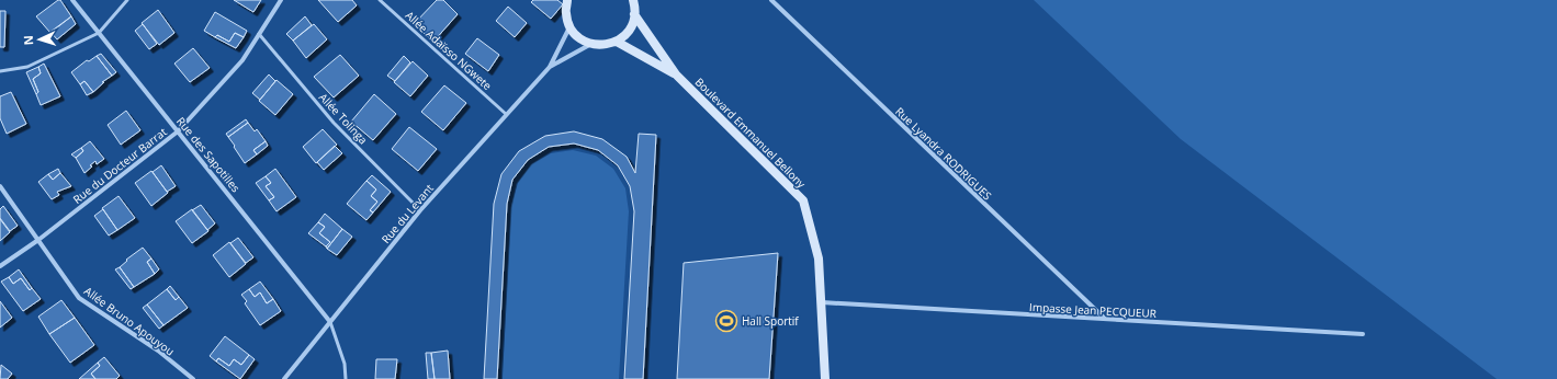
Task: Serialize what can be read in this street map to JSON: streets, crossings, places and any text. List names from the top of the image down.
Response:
{
  "streets": {
    "street": [
      "Boulevard Emmanuel Bellony",
      "Rue Lyandra RODRIGUES",
      "Rue des Sapotilles",
      "Rue du Docteur Barrat",
      "Rue du Levant",
      "Impasse Jean PECQUEUR",
      "Allée Bruno Apouyou"
    ],
    "lane": ["Allée Adaïsso NGwete", "Allée Tolinga"]
  },
  "crossings": [
    ["Allée Adaïsso NGwete", "Rue du Levant"],
    ["Allée Tolinga", "Rue du Docteur Barrat"],
    ["Allée Tolinga", "Rue du Levant"],
    ["Boulevard Emmanuel Bellony", "Impasse Jean PECQUEUR"],
    ["Rue Lyandra RODRIGUES", "Impasse Jean PECQUEUR"],
    ["Rue des Sapotilles", "Rue du Docteur Barrat"],
    ["Rue des Sapotilles", "Rue du Levant"],
    ["Rue du Docteur Barrat", "Allée Bruno Apouyou"]
  ],
  "places": {
    "sports": ["Hall Sportif"]
  },
  "north": "left"
}
